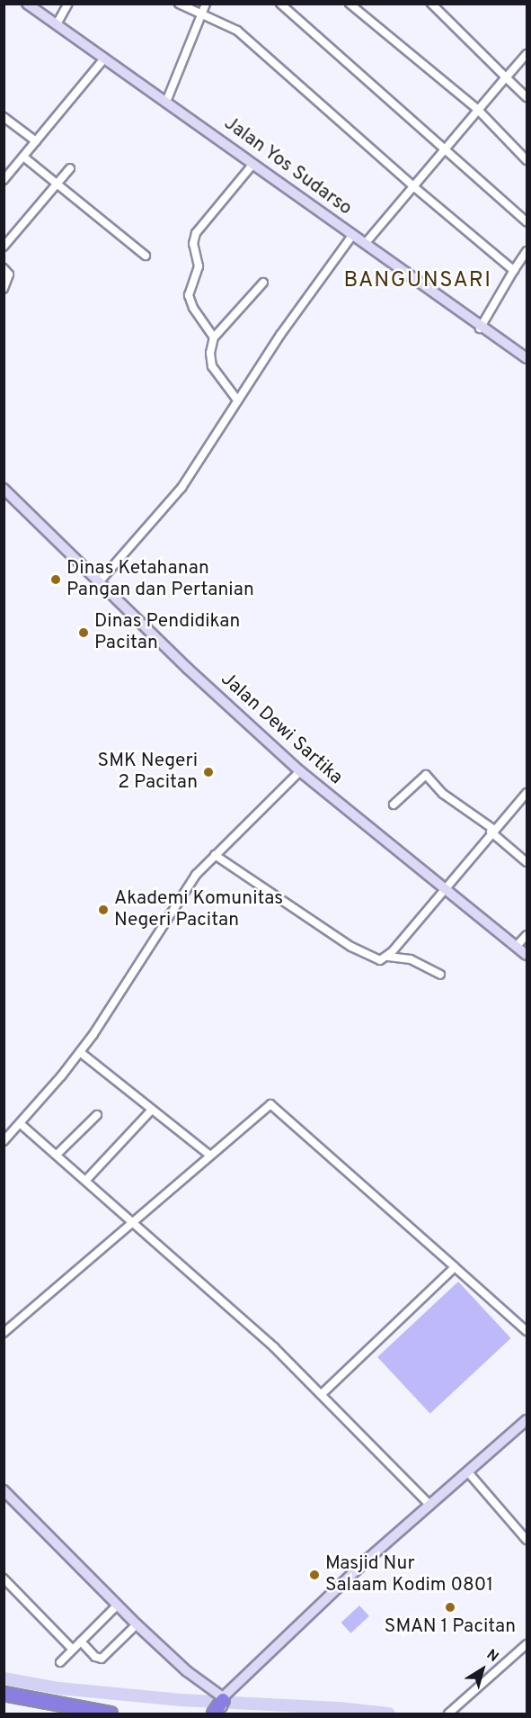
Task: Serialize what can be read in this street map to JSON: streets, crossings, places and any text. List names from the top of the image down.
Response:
{
  "streets": {
    "main road": ["Jalan Yos Sudarso", "Jalan Dewi Sartika"]
  },
  "districts": ["BANGUNSARI"],
  "places": [
    "Dinas Ketahanan Pangan dan Pertanian",
    "Dinas Pendidikan Pacitan",
    "SMK Negeri 2 Pacitan",
    "Akademi Komunitas Negeri Pacitan",
    "Masjid Nur Salaam Kodim 0801",
    "SMAN 1 Pacitan"
  ],
  "north": "top right"
}
